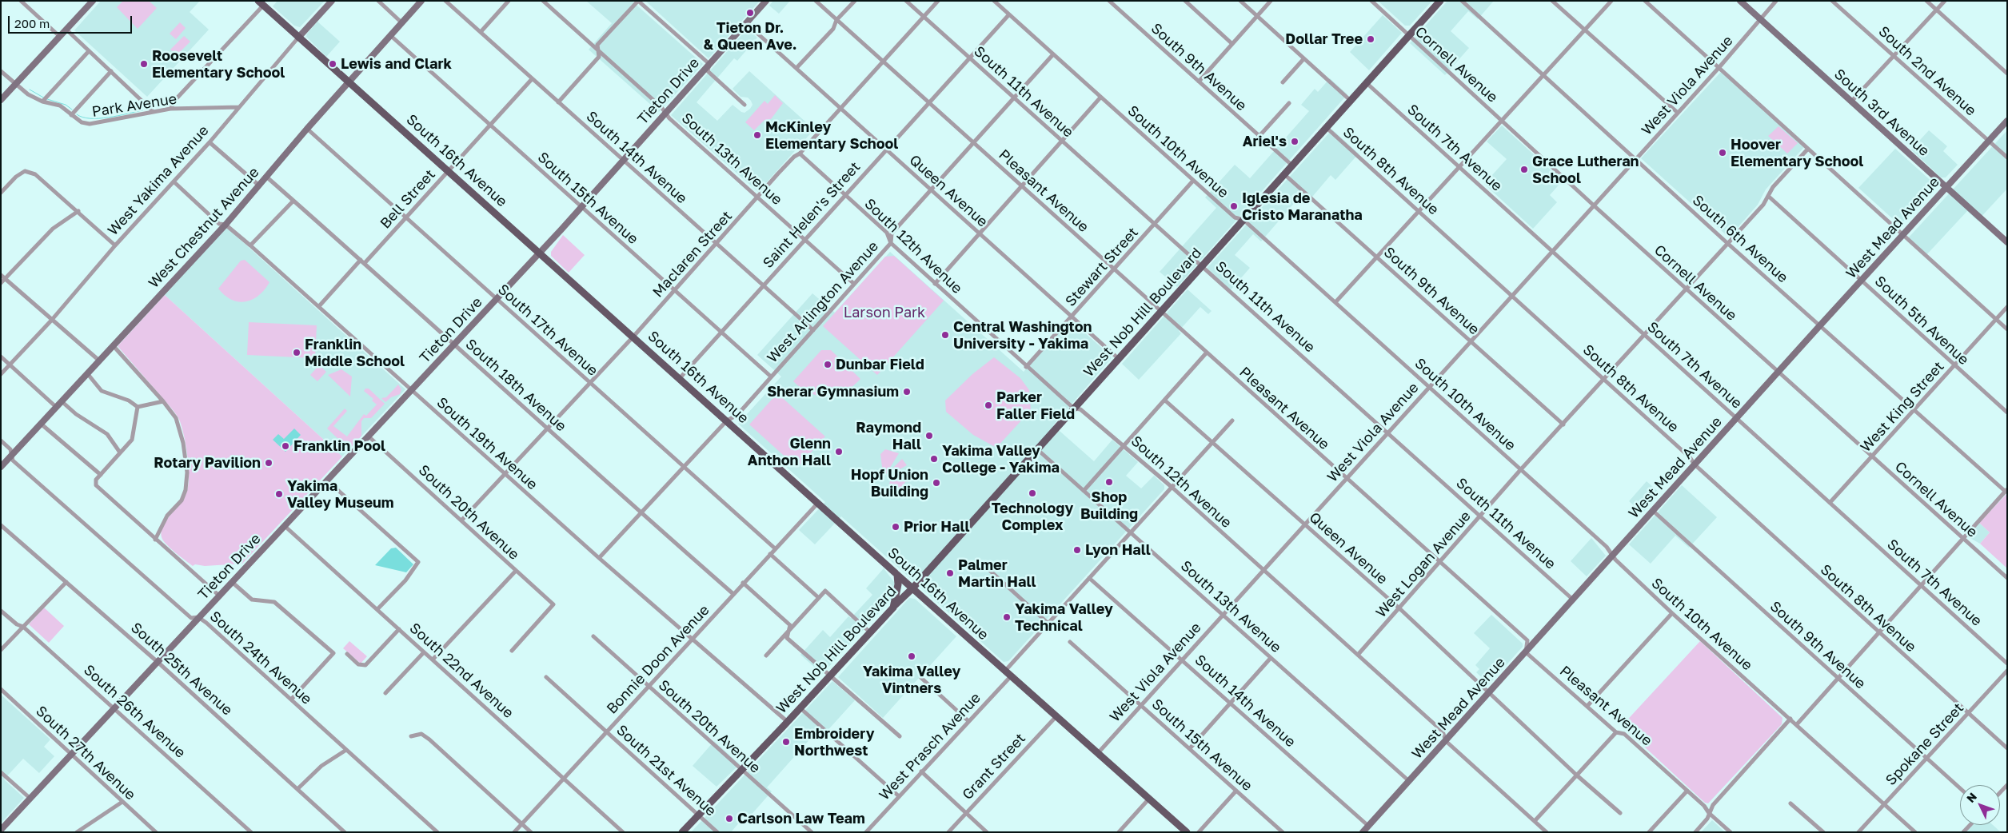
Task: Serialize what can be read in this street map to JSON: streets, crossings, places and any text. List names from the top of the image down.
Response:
{
  "streets": {
    "main road": ["South 16th Avenue", "West Nob Hill Boulevard"],
    "street": [
      "Cornell Avenue",
      "South 9th Avenue",
      "South 2nd Avenue",
      "West Viola Avenue",
      "Tieton Drive",
      "South 11th Avenue",
      "Park Avenue",
      "South 3rd Avenue",
      "South 7th Avenue",
      "South 10th Avenue",
      "South 14th Avenue",
      "South 13th Avenue",
      "South 8th Avenue",
      "West Yakima Avenue",
      "Queen Avenue",
      "Pleasant Avenue",
      "South 15th Avenue",
      "Bell Street",
      "Saint Helen's Street",
      "West Chestnut Avenue",
      "West Mead Avenue",
      "South 6th Avenue",
      "South 12th Avenue",
      "Maclaren Street",
      "Stewart Street",
      "West Arlington Avenue",
      "South 5th Avenue",
      "South 17th Avenue",
      "South 18th Avenue",
      "West King Street",
      "South 19th Avenue",
      "South 20th Avenue",
      "West Logan Avenue",
      "South 24th Avenue",
      "Bonnie Doon Avenue",
      "South 25th Avenue",
      "South 22nd Avenue",
      "South 26th Avenue",
      "Spokane Street",
      "West Prasch Avenue",
      "South 27th Avenue",
      "Grant Street",
      "South 21st Avenue"
    ]
  },
  "crossings": [
    ["Cornell Avenue", "West Viola Avenue"],
    ["Cornell Avenue", "West Mead Avenue"],
    ["Cornell Avenue", "West Nob Hill Boulevard"],
    ["Cornell Avenue", "West King Street"],
    ["Cornell Avenue", "West Logan Avenue"],
    ["South 9th Avenue", "West Viola Avenue"],
    ["South 9th Avenue", "West Mead Avenue"],
    ["South 9th Avenue", "West Nob Hill Boulevard"],
    ["South 9th Avenue", "West Logan Avenue"],
    ["South 9th Avenue", "Spokane Street"],
    ["South 2nd Avenue", "West Mead Avenue"],
    ["West Viola Avenue", "South 11th Avenue"],
    ["West Viola Avenue", "South 3rd Avenue"],
    ["West Viola Avenue", "South 7th Avenue"],
    ["West Viola Avenue", "South 10th Avenue"],
    ["West Viola Avenue", "South 14th Avenue"],
    ["West Viola Avenue", "South 13th Avenue"],
    ["West Viola Avenue", "South 16th Avenue"],
    ["West Viola Avenue", "South 8th Avenue"],
    ["West Viola Avenue", "Queen Avenue"],
    ["West Viola Avenue", "Pleasant Avenue"],
    ["West Viola Avenue", "South 15th Avenue"],
    ["West Viola Avenue", "South 6th Avenue"],
    ["West Viola Avenue", "South 12th Avenue"],
    ["Tieton Drive", "South 14th Avenue"],
    ["Tieton Drive", "South 13th Avenue"],
    ["Tieton Drive", "South 16th Avenue"],
    ["Tieton Drive", "Queen Avenue"],
    ["Tieton Drive", "South 15th Avenue"],
    ["Tieton Drive", "South 17th Avenue"],
    ["Tieton Drive", "South 18th Avenue"],
    ["Tieton Drive", "South 19th Avenue"],
    ["Tieton Drive", "South 20th Avenue"],
    ["Tieton Drive", "South 24th Avenue"],
    ["Tieton Drive", "South 25th Avenue"],
    ["Tieton Drive", "South 22nd Avenue"],
    ["Tieton Drive", "South 26th Avenue"],
    ["Tieton Drive", "South 27th Avenue"],
    ["South 11th Avenue", "Saint Helen's Street"],
    ["South 11th Avenue", "West Mead Avenue"],
    ["South 11th Avenue", "Maclaren Street"],
    ["South 11th Avenue", "Stewart Street"],
    ["South 11th Avenue", "West Arlington Avenue"],
    ["South 11th Avenue", "West Nob Hill Boulevard"],
    ["South 11th Avenue", "West Logan Avenue"],
    ["Park Avenue", "West Yakima Avenue"],
    ["South 3rd Avenue", "West Mead Avenue"],
    ["South 7th Avenue", "West Mead Avenue"],
    ["South 7th Avenue", "West Nob Hill Boulevard"],
    ["South 7th Avenue", "West King Street"],
    ["South 7th Avenue", "West Logan Avenue"],
    ["South 10th Avenue", "Saint Helen's Street"],
    ["South 10th Avenue", "West Mead Avenue"],
    ["South 10th Avenue", "Stewart Street"],
    ["South 10th Avenue", "West Arlington Avenue"],
    ["South 10th Avenue", "West Nob Hill Boulevard"],
    ["South 10th Avenue", "West Logan Avenue"],
    ["South 10th Avenue", "Spokane Street"],
    ["South 14th Avenue", "Bell Street"],
    ["South 14th Avenue", "Saint Helen's Street"],
    ["South 14th Avenue", "West Mead Avenue"],
    ["South 14th Avenue", "Maclaren Street"],
    ["South 14th Avenue", "West Arlington Avenue"],
    ["South 14th Avenue", "West Prasch Avenue"],
    ["South 13th Avenue", "Saint Helen's Street"],
    ["South 13th Avenue", "West Mead Avenue"],
    ["South 13th Avenue", "Maclaren Street"],
    ["South 13th Avenue", "West Arlington Avenue"],
    ["South 13th Avenue", "West Nob Hill Boulevard"],
    ["South 13th Avenue", "West Prasch Avenue"],
    ["South 16th Avenue", "West Yakima Avenue"],
    ["South 16th Avenue", "Bell Street"],
    ["South 16th Avenue", "Saint Helen's Street"],
    ["South 16th Avenue", "West Chestnut Avenue"],
    ["South 16th Avenue", "Maclaren Street"],
    ["South 16th Avenue", "West Arlington Avenue"],
    ["South 16th Avenue", "West Nob Hill Boulevard"],
    ["South 16th Avenue", "Bonnie Doon Avenue"],
    ["South 16th Avenue", "West Prasch Avenue"],
    ["South 16th Avenue", "Grant Street"],
    ["South 8th Avenue", "West Mead Avenue"],
    ["South 8th Avenue", "West Nob Hill Boulevard"],
    ["South 8th Avenue", "West Logan Avenue"],
    ["South 8th Avenue", "Spokane Street"],
    ["West Yakima Avenue", "South 19th Avenue"],
    ["Queen Avenue", "Saint Helen's Street"],
    ["Queen Avenue", "West Mead Avenue"],
    ["Queen Avenue", "Maclaren Street"],
    ["Queen Avenue", "Stewart Street"],
    ["Queen Avenue", "West Arlington Avenue"],
    ["Queen Avenue", "West Nob Hill Boulevard"],
    ["Queen Avenue", "West Logan Avenue"],
    ["Queen Avenue", "West Prasch Avenue"],
    ["Pleasant Avenue", "Saint Helen's Street"],
    ["Pleasant Avenue", "West Mead Avenue"],
    ["Pleasant Avenue", "Maclaren Street"],
    ["Pleasant Avenue", "Stewart Street"],
    ["Pleasant Avenue", "West Arlington Avenue"],
    ["Pleasant Avenue", "West Nob Hill Boulevard"],
    ["Pleasant Avenue", "West Logan Avenue"],
    ["South 15th Avenue", "Bell Street"],
    ["South 15th Avenue", "Saint Helen's Street"],
    ["South 15th Avenue", "West Chestnut Avenue"],
    ["South 15th Avenue", "Maclaren Street"],
    ["South 15th Avenue", "West Arlington Avenue"],
    ["Bell Street", "South 17th Avenue"],
    ["Bell Street", "South 18th Avenue"],
    ["Bell Street", "South 19th Avenue"],
    ["Saint Helen's Street", "South 12th Avenue"],
    ["West Chestnut Avenue", "South 17th Avenue"],
    ["West Chestnut Avenue", "South 18th Avenue"],
    ["West Chestnut Avenue", "South 19th Avenue"],
    ["West Chestnut Avenue", "South 24th Avenue"],
    ["West Mead Avenue", "South 6th Avenue"],
    ["West Mead Avenue", "South 12th Avenue"],
    ["West Mead Avenue", "South 5th Avenue"],
    ["South 6th Avenue", "West King Street"],
    ["South 6th Avenue", "West Logan Avenue"],
    ["South 12th Avenue", "Maclaren Street"],
    ["South 12th Avenue", "Stewart Street"],
    ["South 12th Avenue", "West Arlington Avenue"],
    ["South 12th Avenue", "West Nob Hill Boulevard"],
    ["South 12th Avenue", "West Logan Avenue"],
    ["South 12th Avenue", "West Prasch Avenue"],
    ["Maclaren Street", "South 17th Avenue"],
    ["Maclaren Street", "South 18th Avenue"],
    ["Maclaren Street", "South 19th Avenue"],
    ["Maclaren Street", "South 20th Avenue"],
    ["West Arlington Avenue", "South 17th Avenue"],
    ["West Arlington Avenue", "South 18th Avenue"],
    ["West Arlington Avenue", "South 19th Avenue"],
    ["West Nob Hill Boulevard", "South 19th Avenue"],
    ["West Nob Hill Boulevard", "South 20th Avenue"],
    ["West Nob Hill Boulevard", "South 21st Avenue"],
    ["South 5th Avenue", "West King Street"],
    ["South 5th Avenue", "West Logan Avenue"],
    ["South 17th Avenue", "Bonnie Doon Avenue"],
    ["South 18th Avenue", "Bonnie Doon Avenue"],
    ["South 19th Avenue", "Bonnie Doon Avenue"],
    ["South 20th Avenue", "Bonnie Doon Avenue"],
    ["Bonnie Doon Avenue", "South 22nd Avenue"],
    ["Bonnie Doon Avenue", "South 21st Avenue"]
  ],
  "parks": ["Larson Park"],
  "places": [
    "Tieton Dr. & Queen Ave.",
    "Dollar Tree",
    "Roosevelt Elementary School",
    "Lewis and Clark",
    "McKinley Elementary School",
    "Ariel's",
    "Hoover Elementary School",
    "Grace Lutheran School",
    "Iglesia de Cristo Maranatha",
    "Central Washington University - Yakima",
    "Franklin Middle School",
    "Dunbar Field",
    "Sherar Gymnasium",
    "Parker Faller Field",
    "Raymond Hall",
    "Franklin Pool",
    "Glenn Anthon Hall",
    "Yakima Valley College - Yakima",
    "Rotary Pavilion",
    "Shop Building",
    "Hopf Union Building",
    "Technology Complex",
    "Yakima Valley Museum",
    "Prior Hall",
    "Lyon Hall",
    "Palmer Martin Hall",
    "Yakima Valley Technical",
    "Yakima Valley Vintners",
    "Embroidery Northwest",
    "Carlson Law Team"
  ],
  "scale_bar": "200 m",
  "north": "top left"
}
